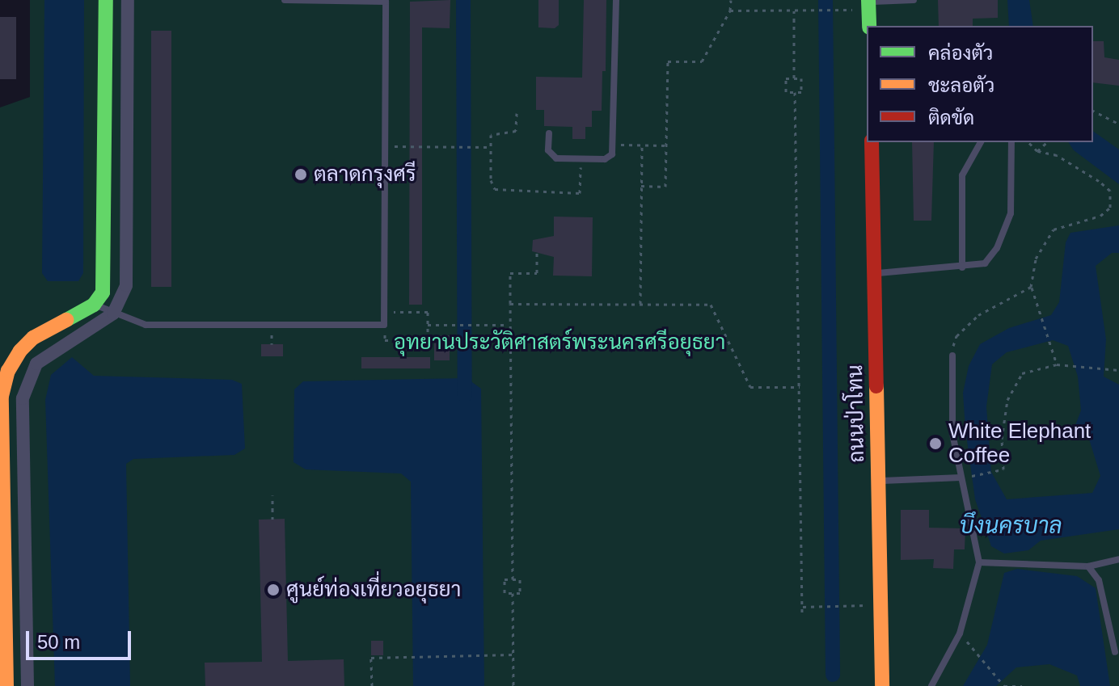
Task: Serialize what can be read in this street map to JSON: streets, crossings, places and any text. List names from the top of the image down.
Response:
{
  "streets": {
    "street": ["ถนนป่าโทน"]
  },
  "water": ["บึงนครบาล"],
  "parks": ["อุทยานประวัติศาสตร์พระนครศรีอยุธยา"],
  "places": ["ตลาดกรุงศรี", "White Elephant Coffee", "ศูนย์ท่องเที่ยวอยุธยา"],
  "legend": ["คล่องตัว", "ชะลอตัว", "ติดขัด"],
  "scale_bar": "50 m"
}
